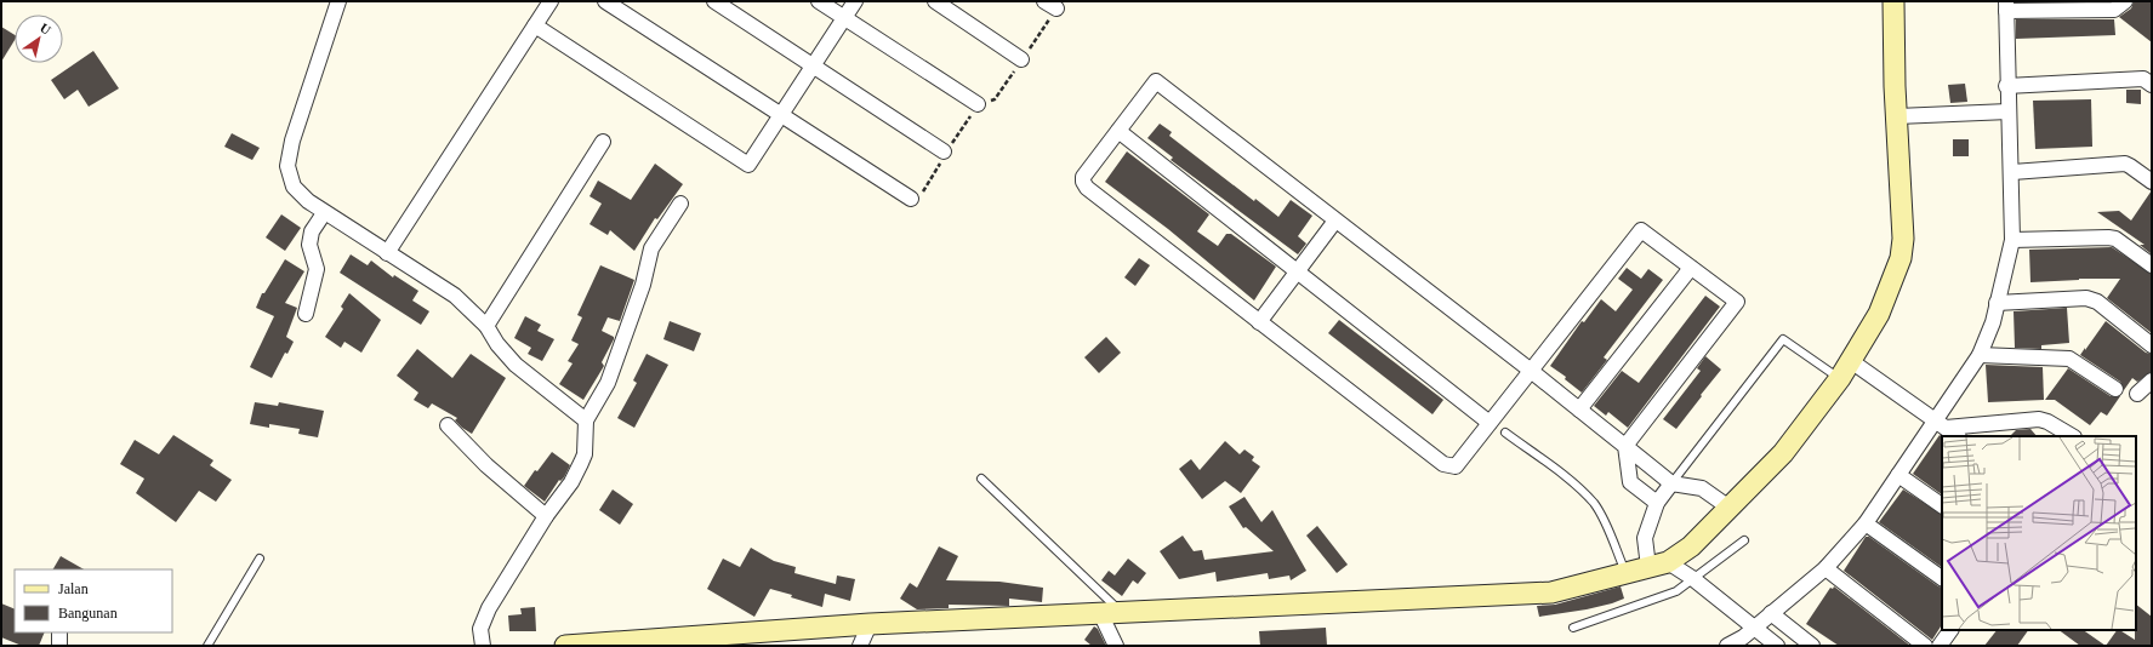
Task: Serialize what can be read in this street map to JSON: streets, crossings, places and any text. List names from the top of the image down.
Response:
{
  "legend": ["Jalan", "Bangunan"],
  "north": "top right"
}
